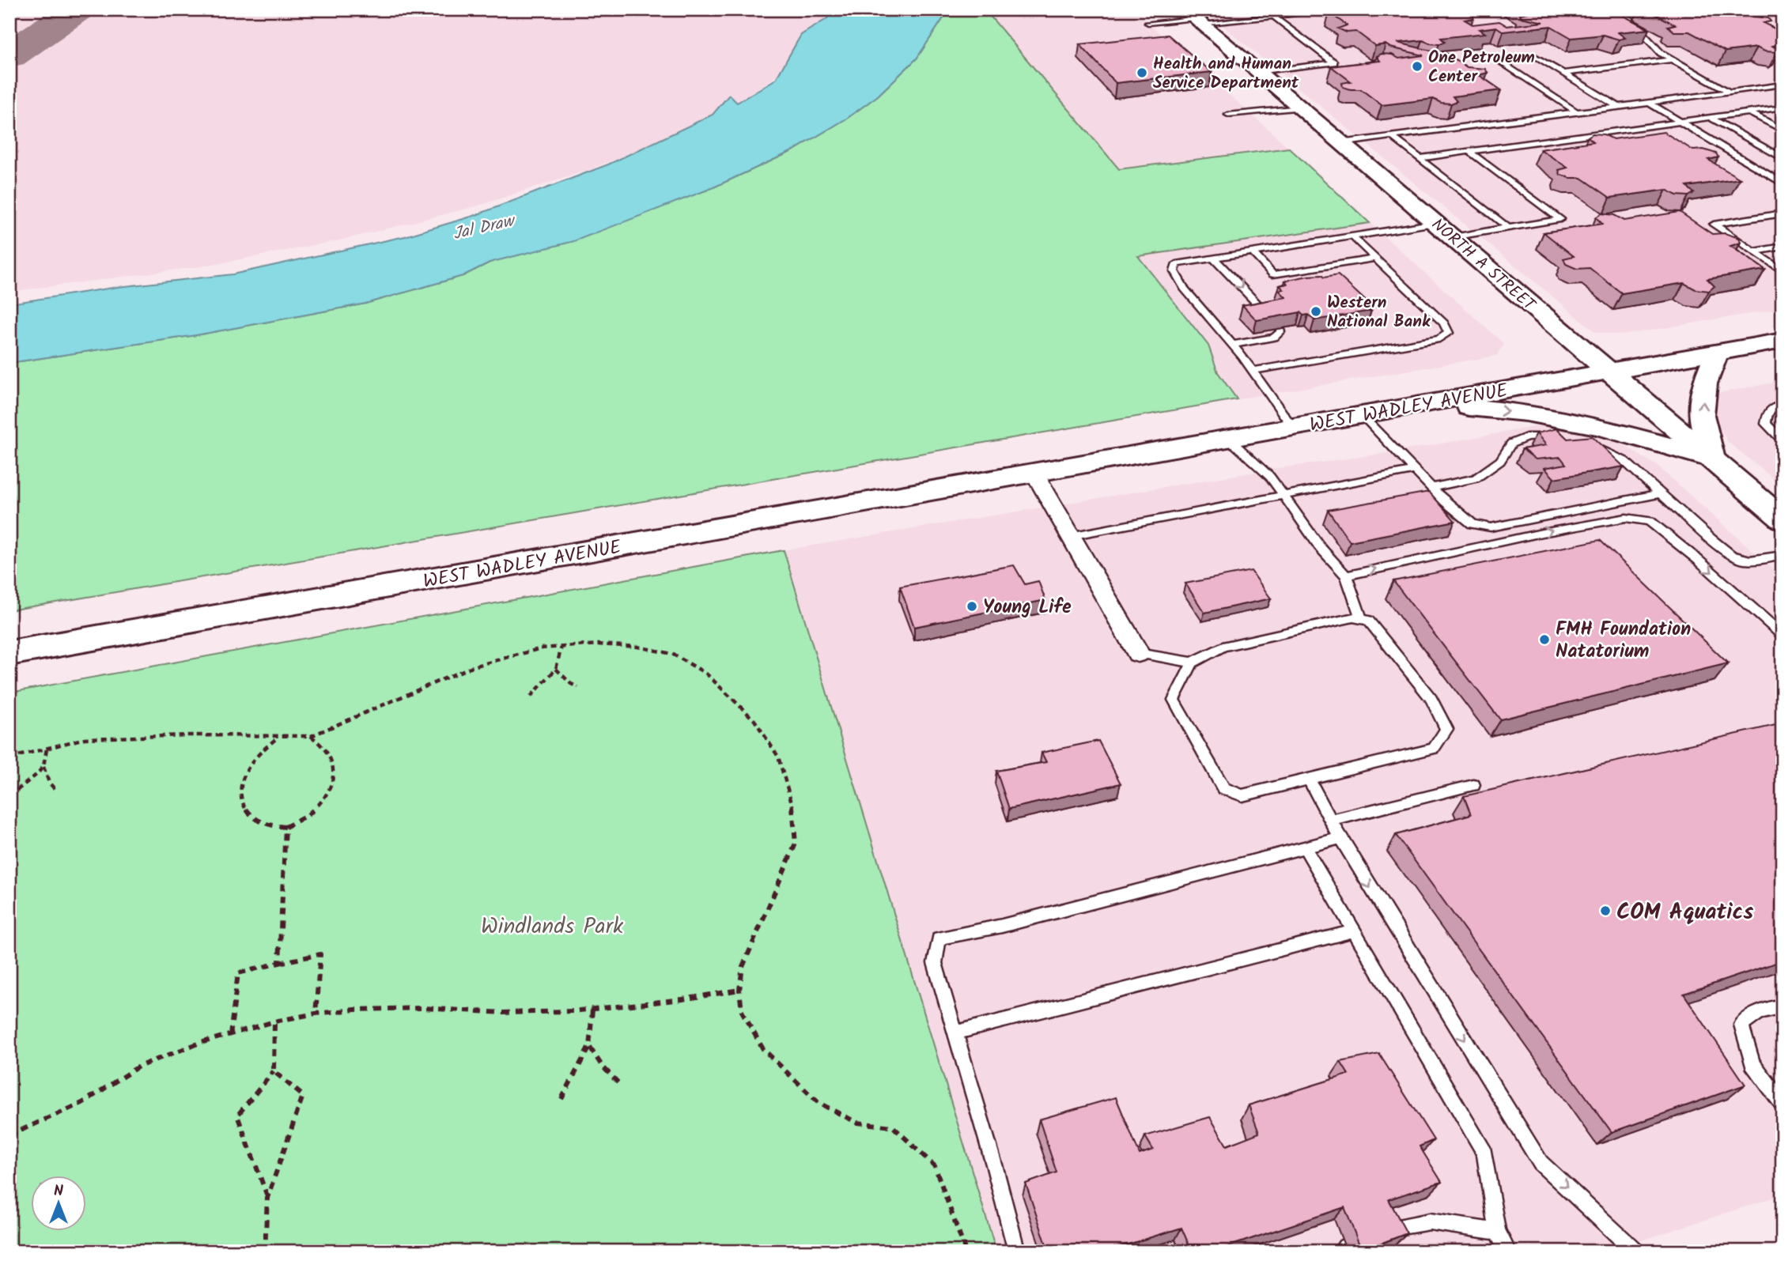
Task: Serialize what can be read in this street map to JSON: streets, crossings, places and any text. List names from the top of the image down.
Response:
{
  "streets": {
    "main road": ["NORTH A STREET", "WEST WADLEY AVENUE"]
  },
  "crossings": [
    ["NORTH A STREET", "WEST WADLEY AVENUE"]
  ],
  "water": ["Jal Draw"],
  "parks": ["Windlands Park"],
  "places": [
    "One Petroleum Center",
    "Health and Human Service Department",
    "Western National Bank",
    "Young Life",
    "FMH Foundation Natatorium",
    "COM Aquatics"
  ],
  "north": "top"
}
